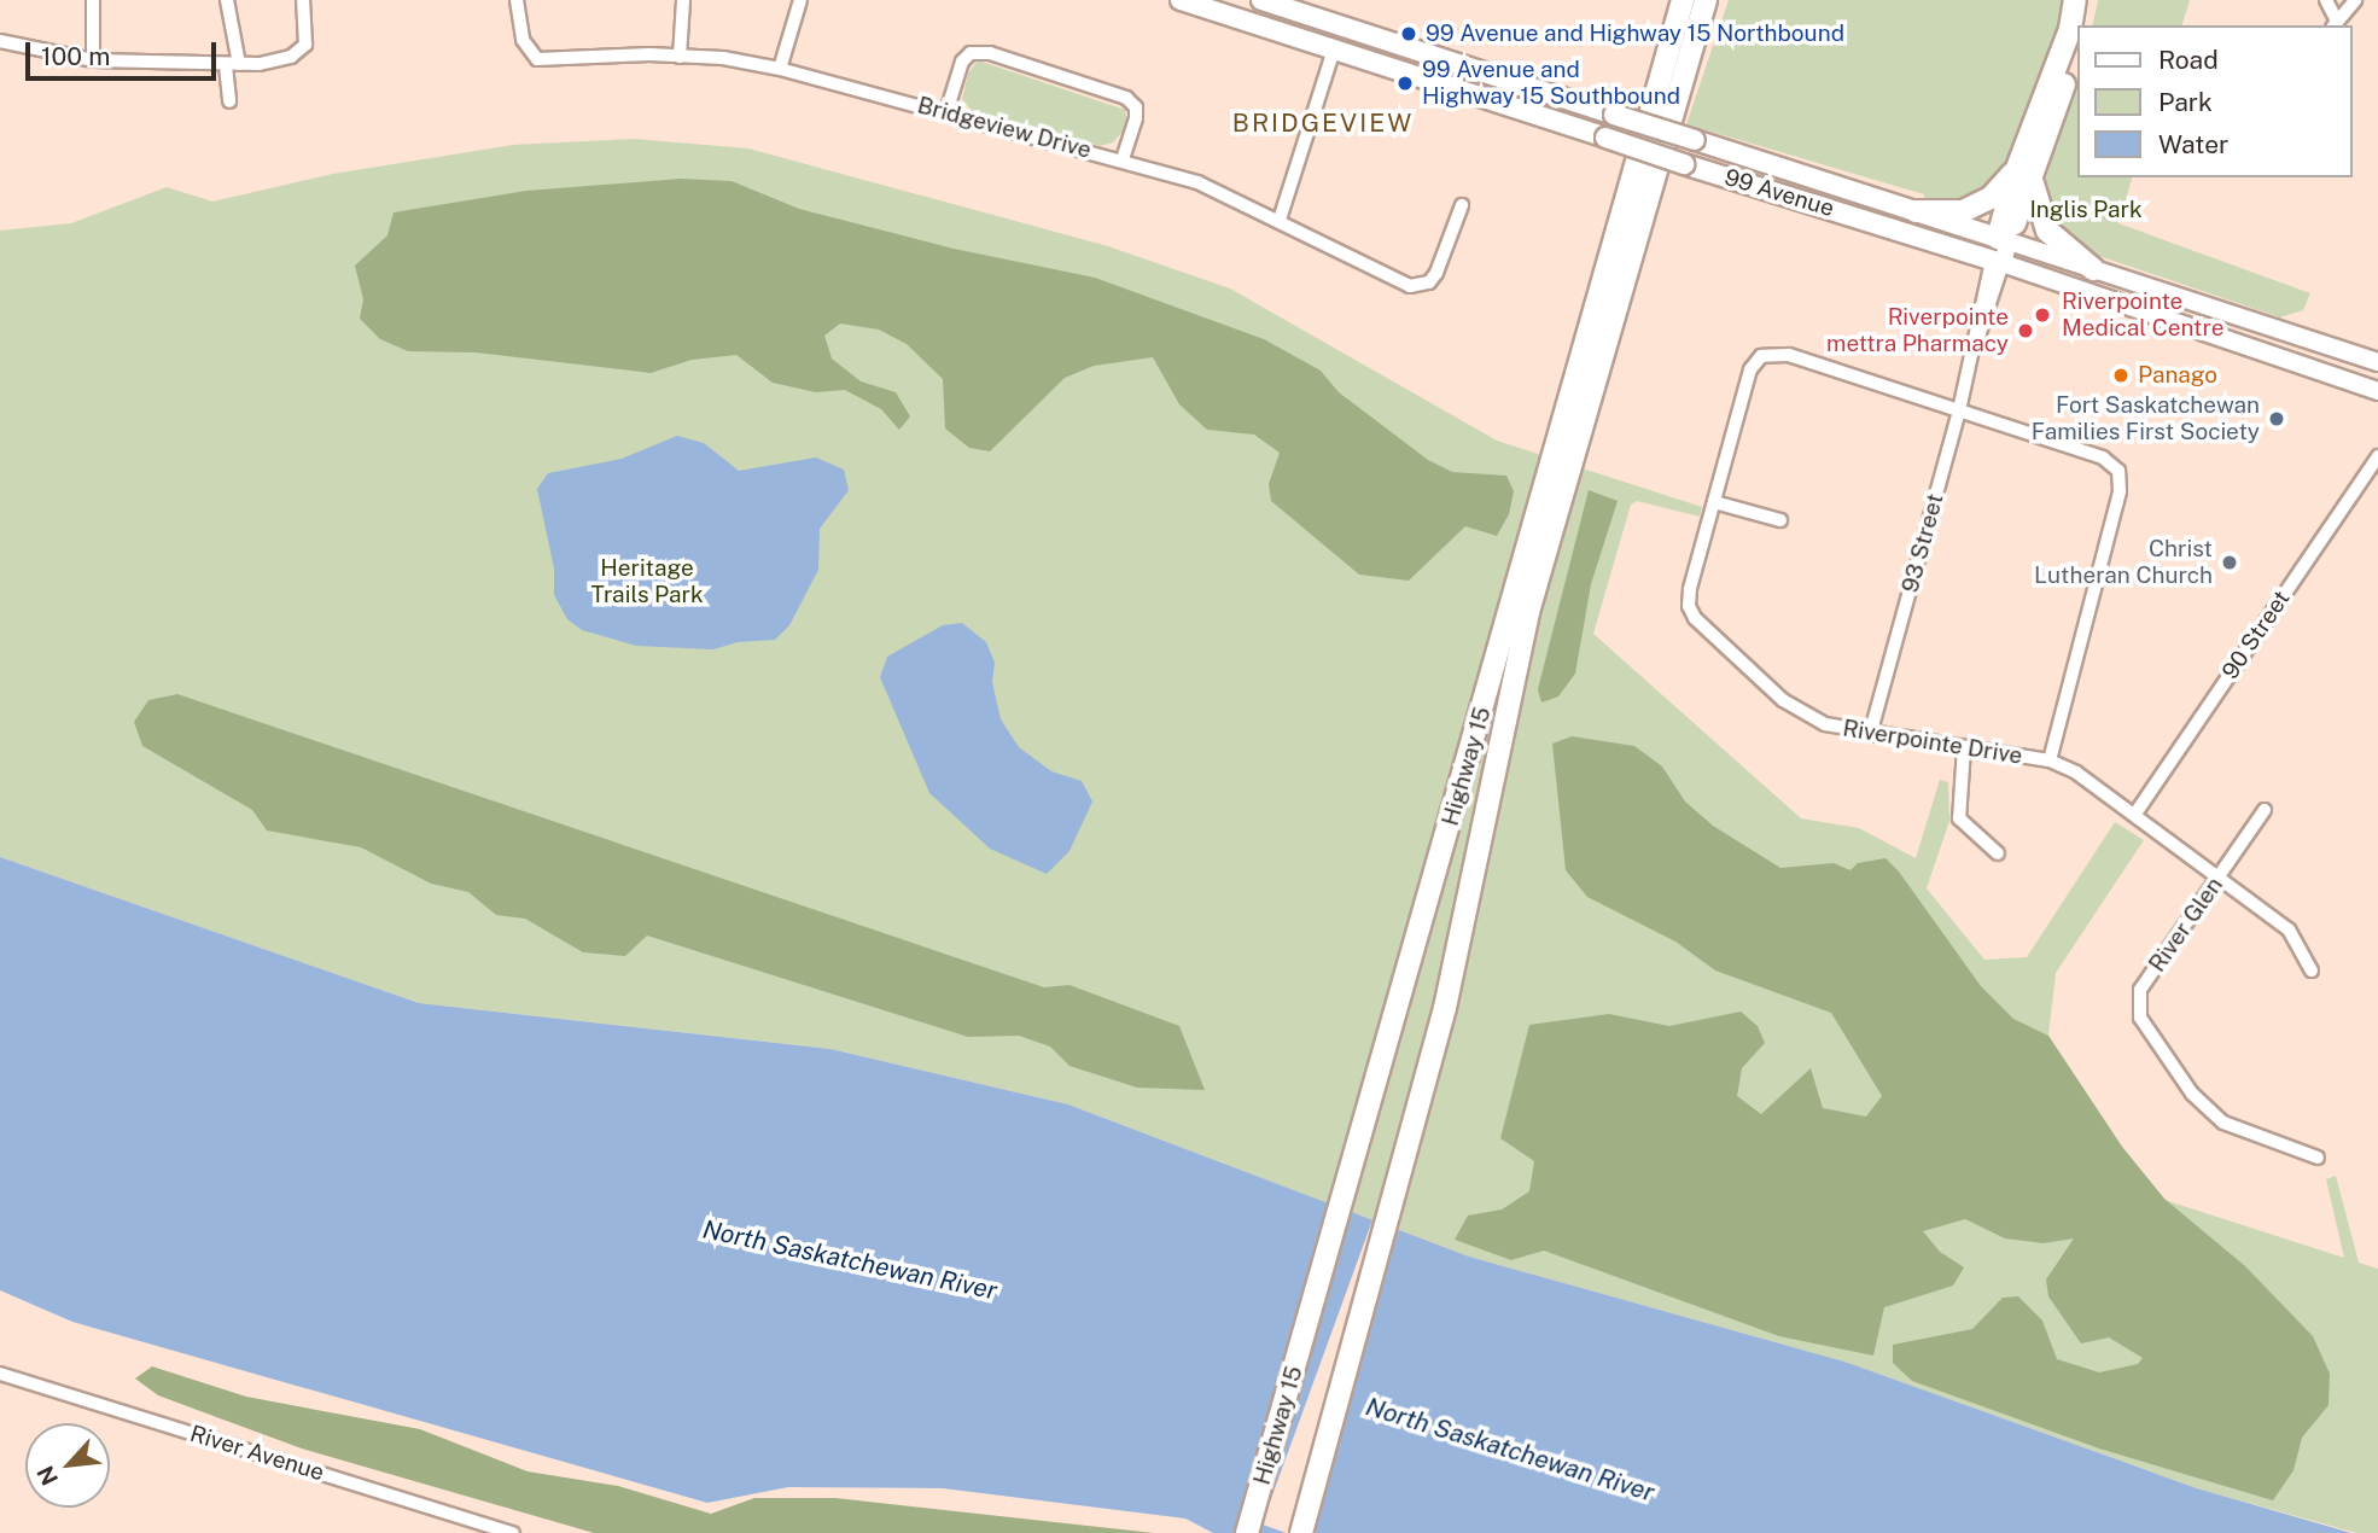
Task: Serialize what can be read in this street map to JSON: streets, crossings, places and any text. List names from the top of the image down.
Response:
{
  "streets": {
    "main road": ["99 Avenue", "Highway 15"],
    "street": [
      "Bridgeview Drive",
      "93 Street",
      "90 Street",
      "Riverpointe Drive",
      "River Glen",
      "River Avenue"
    ]
  },
  "crossings": [
    ["99 Avenue", "93 Street"],
    ["93 Street", "Riverpointe Drive"],
    ["90 Street", "Riverpointe Drive"],
    ["Riverpointe Drive", "River Glen"]
  ],
  "districts": ["BRIDGEVIEW"],
  "water": ["North Saskatchewan River"],
  "parks": ["Inglis Park", "Heritage Trails Park"],
  "places": [
    "99 Avenue and Highway 15 Northbound",
    "99 Avenue and Highway 15 Southbound",
    "Riverpointe Medical Centre",
    "Riverpointe mettra Pharmacy",
    "Panago",
    "Fort Saskatchewan Families First Society",
    "Christ Lutheran Church"
  ],
  "legend": ["Road", "Park", "Water"],
  "scale_bar": "100 m",
  "north": "bottom left"
}
